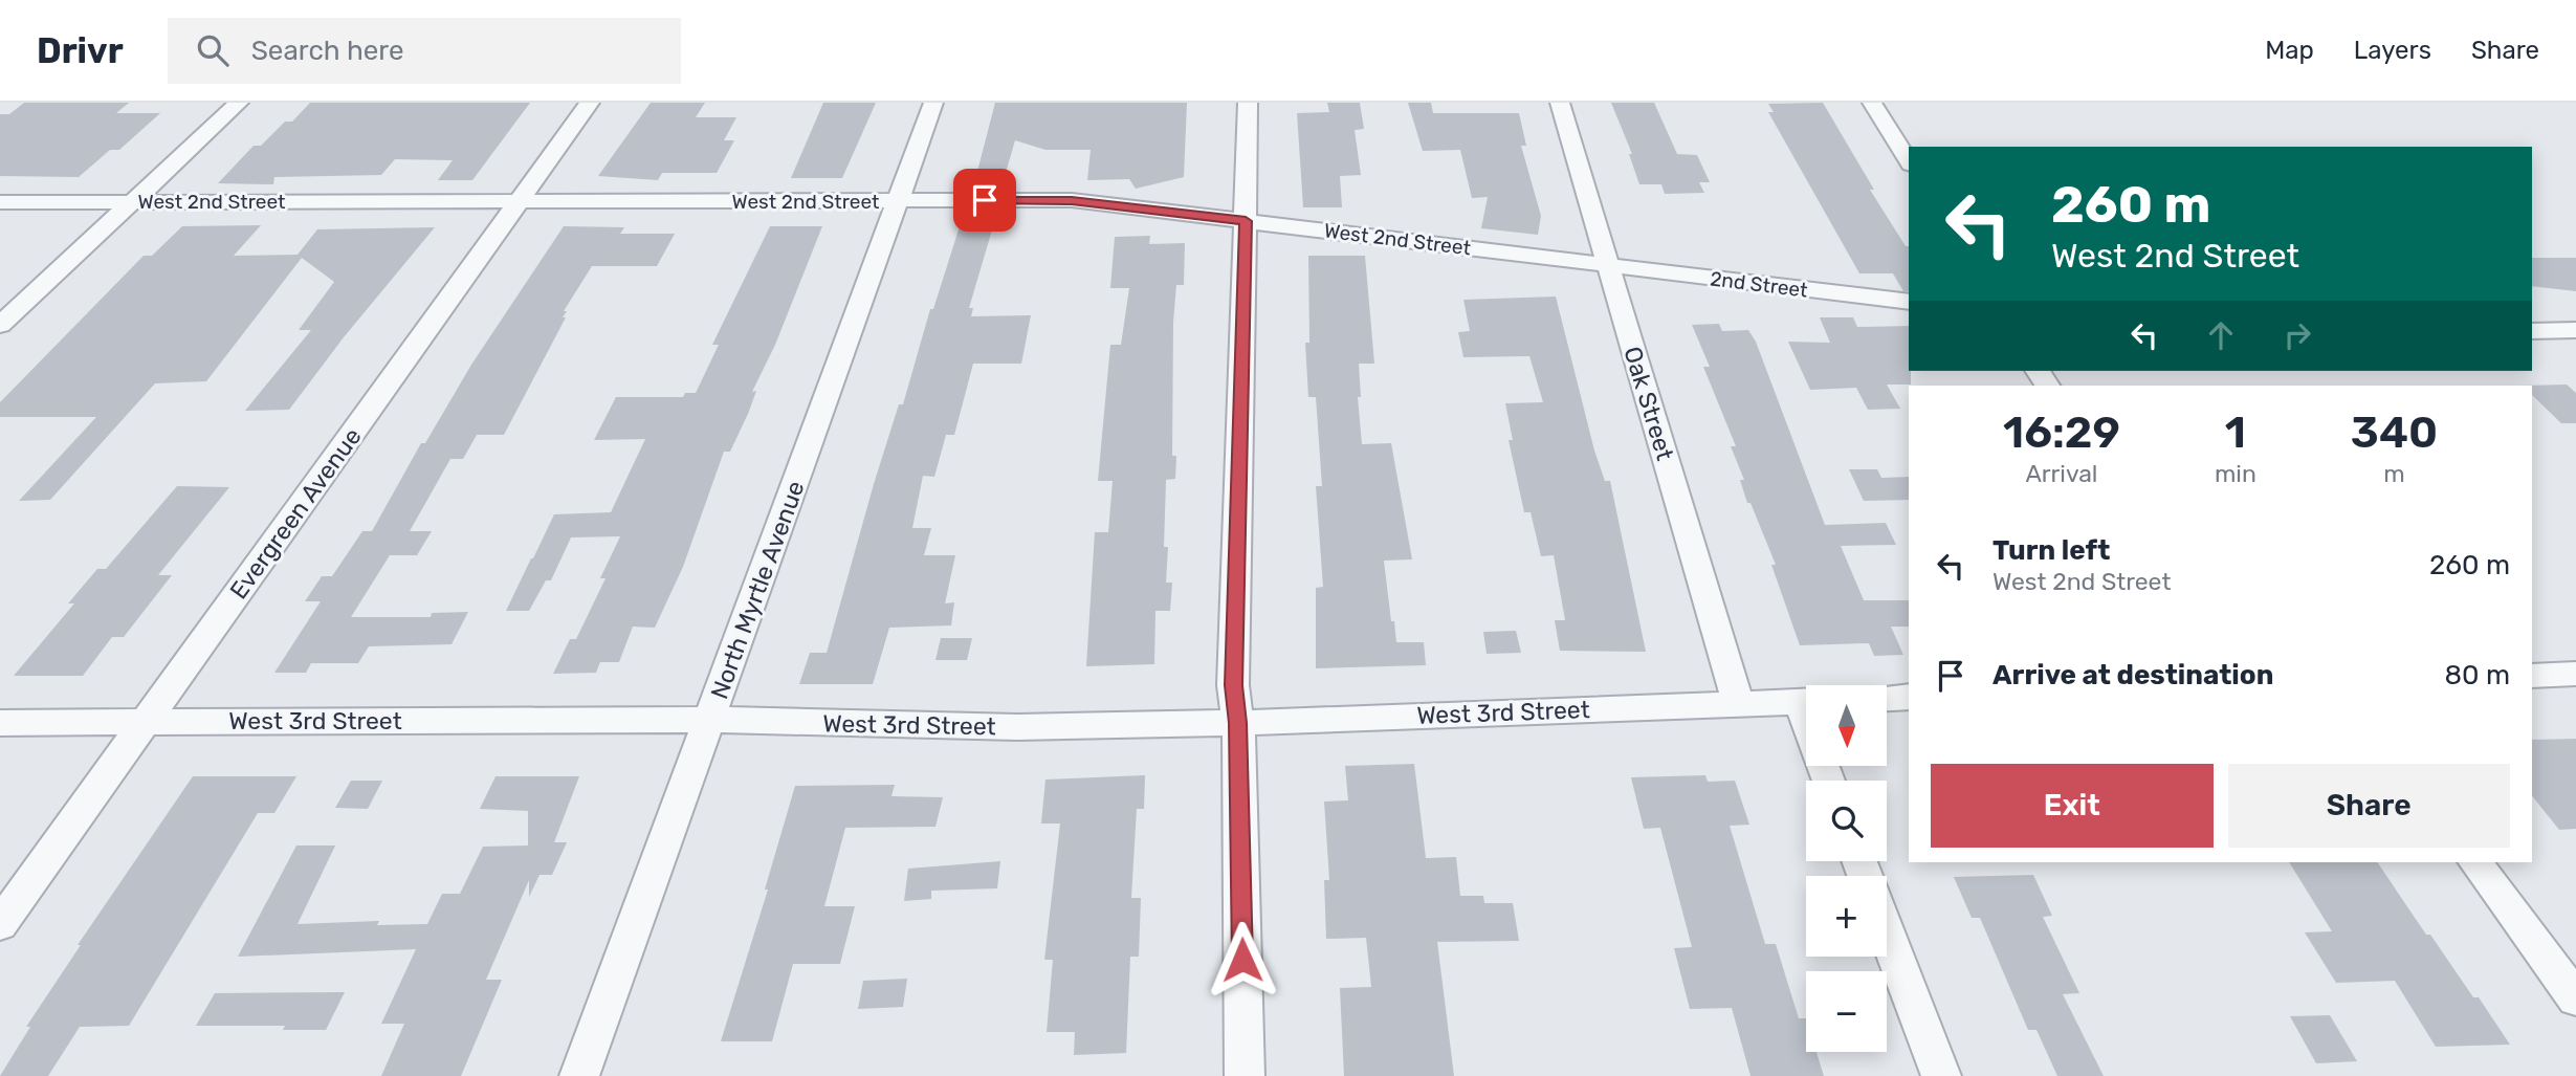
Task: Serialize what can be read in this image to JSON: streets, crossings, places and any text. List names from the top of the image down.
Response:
{
  "streets": {
    "street": [
      "West 2nd Street",
      "2nd Street",
      "Oak Street",
      "Evergreen Avenue",
      "North Myrtle Avenue",
      "West 3rd Street"
    ]
  },
  "crossings": [
    ["West 2nd Street", "2nd Street"],
    ["West 2nd Street", "Oak Street"],
    ["West 2nd Street", "Evergreen Avenue"],
    ["West 2nd Street", "North Myrtle Avenue"],
    ["2nd Street", "Oak Street"],
    ["Oak Street", "West 3rd Street"],
    ["Evergreen Avenue", "West 3rd Street"],
    ["North Myrtle Avenue", "West 3rd Street"]
  ],
  "north": "bottom",
  "page": {
    "header": "Drivr",
    "search": "Search here",
    "nav": ["Map", "Layers", "Share"],
    "turn": ["260 m", "West 2nd Street"],
    "eta": [
      "16:29",
      "Arrival",
      "1",
      "min",
      "340",
      "m"
    ],
    "list": [
      {
        "name": "Turn left",
        "note": "West 2nd Street",
        "value": "260 m"
      },
      {
        "name": "Arrive at destination",
        "value": "80 m"
      }
    ],
    "map_buttons": ["+", "−"],
    "buttons": ["Exit", "Share"]
  }
}
